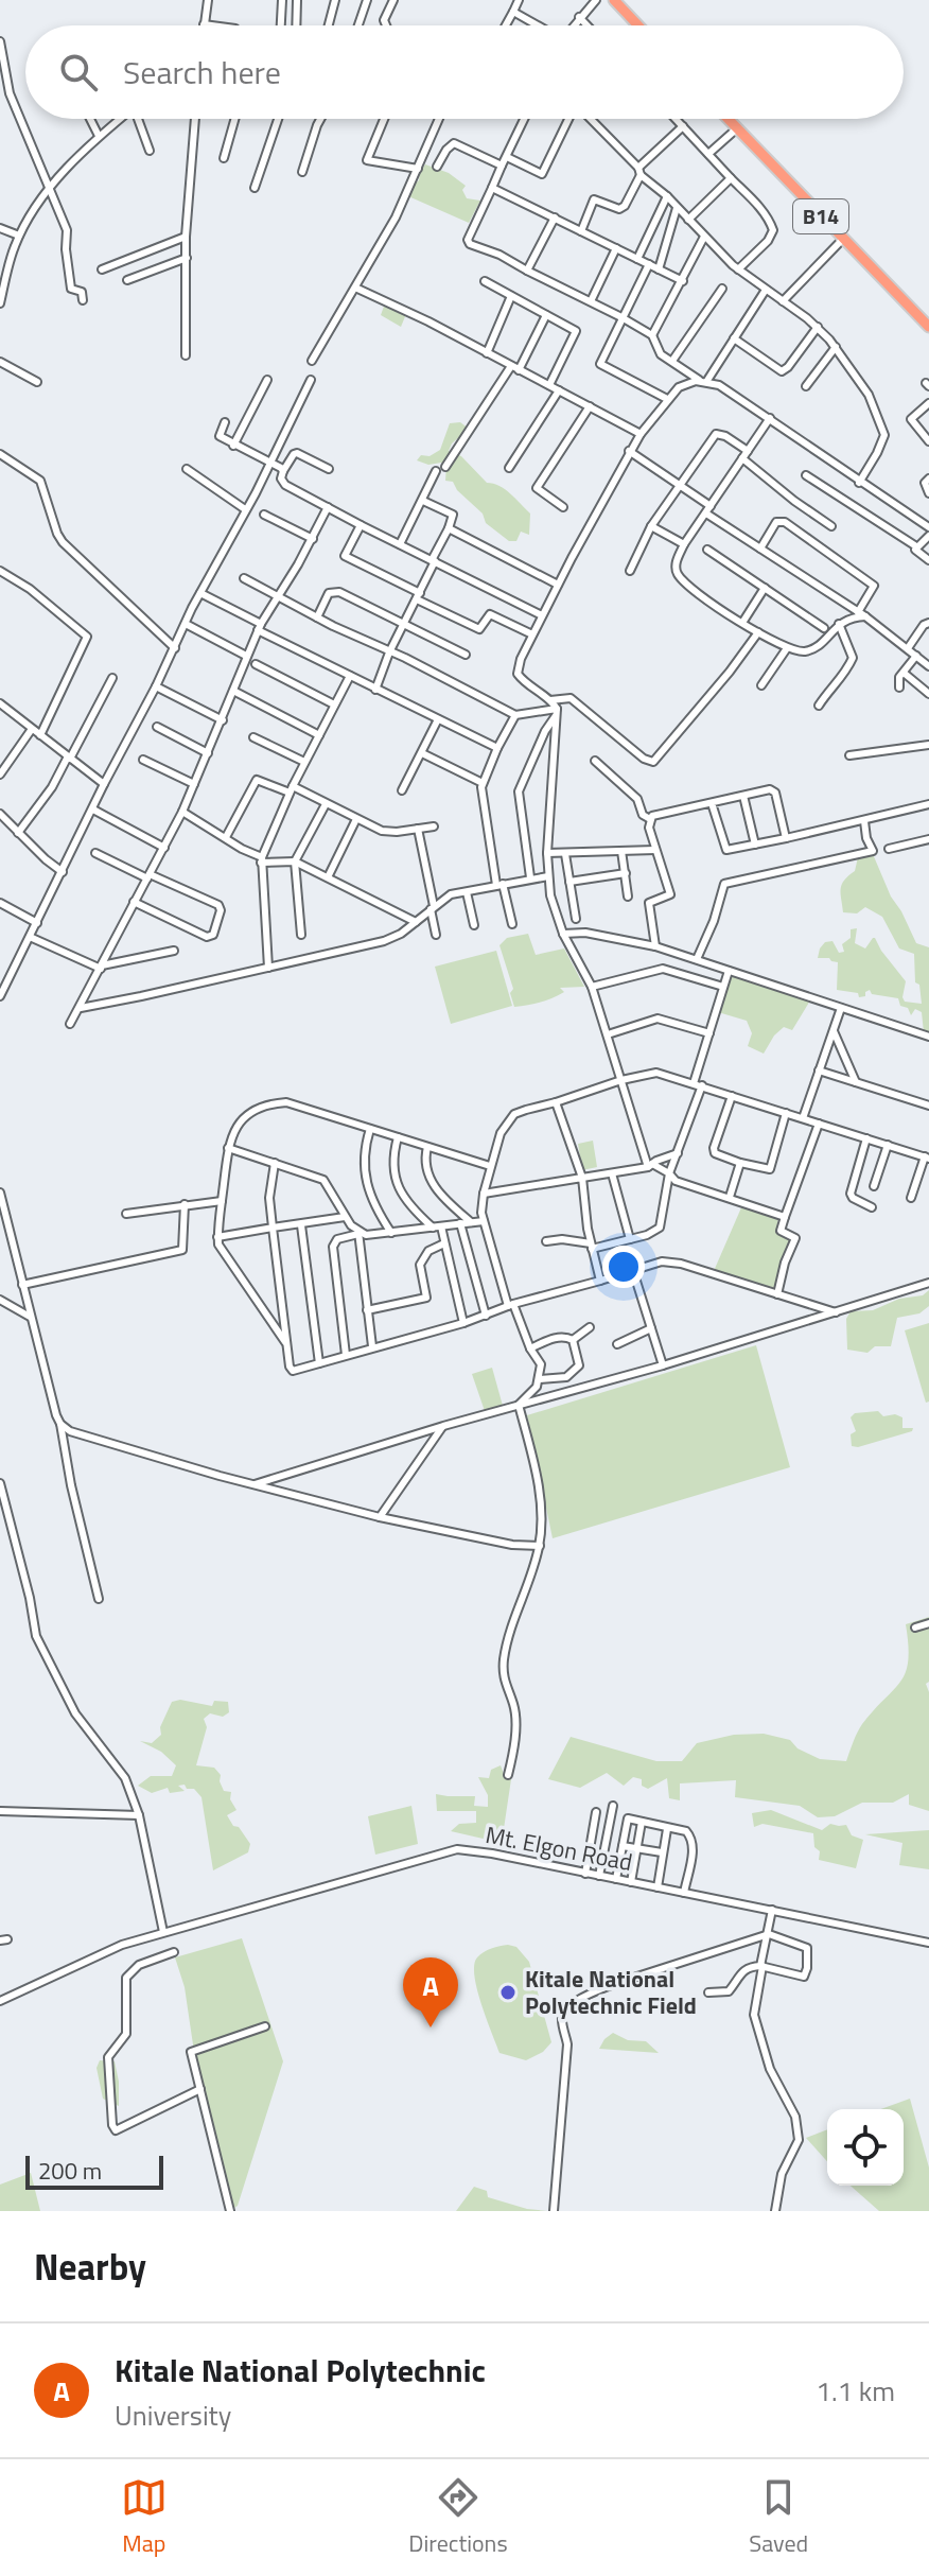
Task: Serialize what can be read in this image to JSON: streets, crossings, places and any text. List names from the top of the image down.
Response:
{
  "streets": {
    "highway": ["B14"],
    "street": ["Mt. Elgon Road"]
  },
  "places": ["Kitale National Polytechnic Field"],
  "scale_bar": "200 m",
  "page": {
    "search": "Search here",
    "pins": "A",
    "scale": "200 m",
    "heading": "Nearby",
    "list": [
      {
        "mark": "A",
        "name": "Kitale National Polytechnic",
        "note": "University",
        "value": "1.1 km"
      }
    ],
    "nav": ["Map", "Directions", "Saved"]
  }
}
